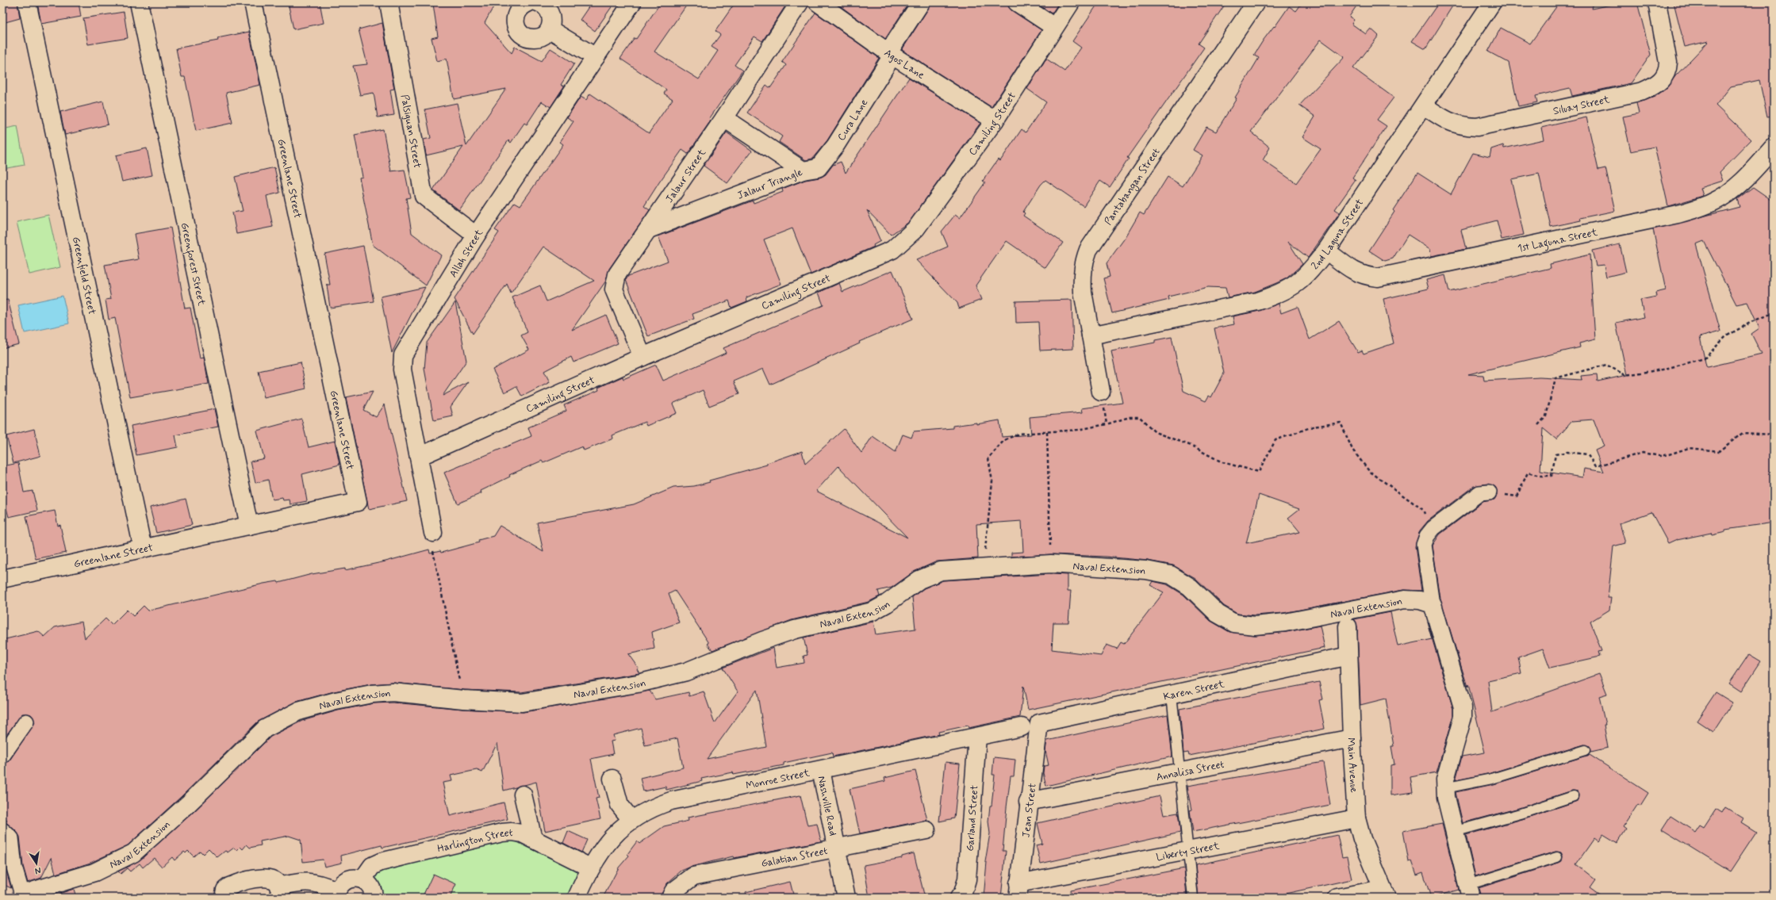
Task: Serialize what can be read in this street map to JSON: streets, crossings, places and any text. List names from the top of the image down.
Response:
{
  "streets": {
    "street": [
      "Agos Lane",
      "Siluay Street",
      "Cura Lane",
      "Camiling Street",
      "Palsiguan Street",
      "Jalaur Street",
      "Greenlane Street",
      "Jalaur Triangle",
      "Pantabangan Street",
      "2nd Laguna Street",
      "1st Laguna Street",
      "Allah Street",
      "Greenforest Street",
      "Greenfield Street",
      "Naval Extension",
      "Karen Street",
      "Main Avenue",
      "Annalisa Street",
      "Monroe Street",
      "Nashville Road",
      "Jean Street",
      "Garland Street",
      "Harlington Street",
      "Liberty Street",
      "Galatian Street"
    ]
  },
  "crossings": [
    ["Agos Lane", "Cura Lane"],
    ["Agos Lane", "Camiling Street"],
    ["Siluay Street", "2nd Laguna Street"],
    ["Cura Lane", "Jalaur Triangle"],
    ["Camiling Street", "Jalaur Street"],
    ["Camiling Street", "Allah Street"],
    ["Palsiguan Street", "Allah Street"],
    ["Jalaur Street", "Jalaur Triangle"],
    ["Greenlane Street", "Greenforest Street"],
    ["Greenlane Street", "Greenfield Street"],
    ["Pantabangan Street", "2nd Laguna Street"],
    ["2nd Laguna Street", "1st Laguna Street"],
    ["Karen Street", "Main Avenue"],
    ["Karen Street", "Jean Street"],
    ["Main Avenue", "Annalisa Street"],
    ["Main Avenue", "Liberty Street"],
    ["Annalisa Street", "Jean Street"],
    ["Monroe Street", "Nashville Road"],
    ["Monroe Street", "Garland Street"],
    ["Monroe Street", "Harlington Street"],
    ["Nashville Road", "Galatian Street"],
    ["Jean Street", "Liberty Street"]
  ],
  "north": "bottom"
}
